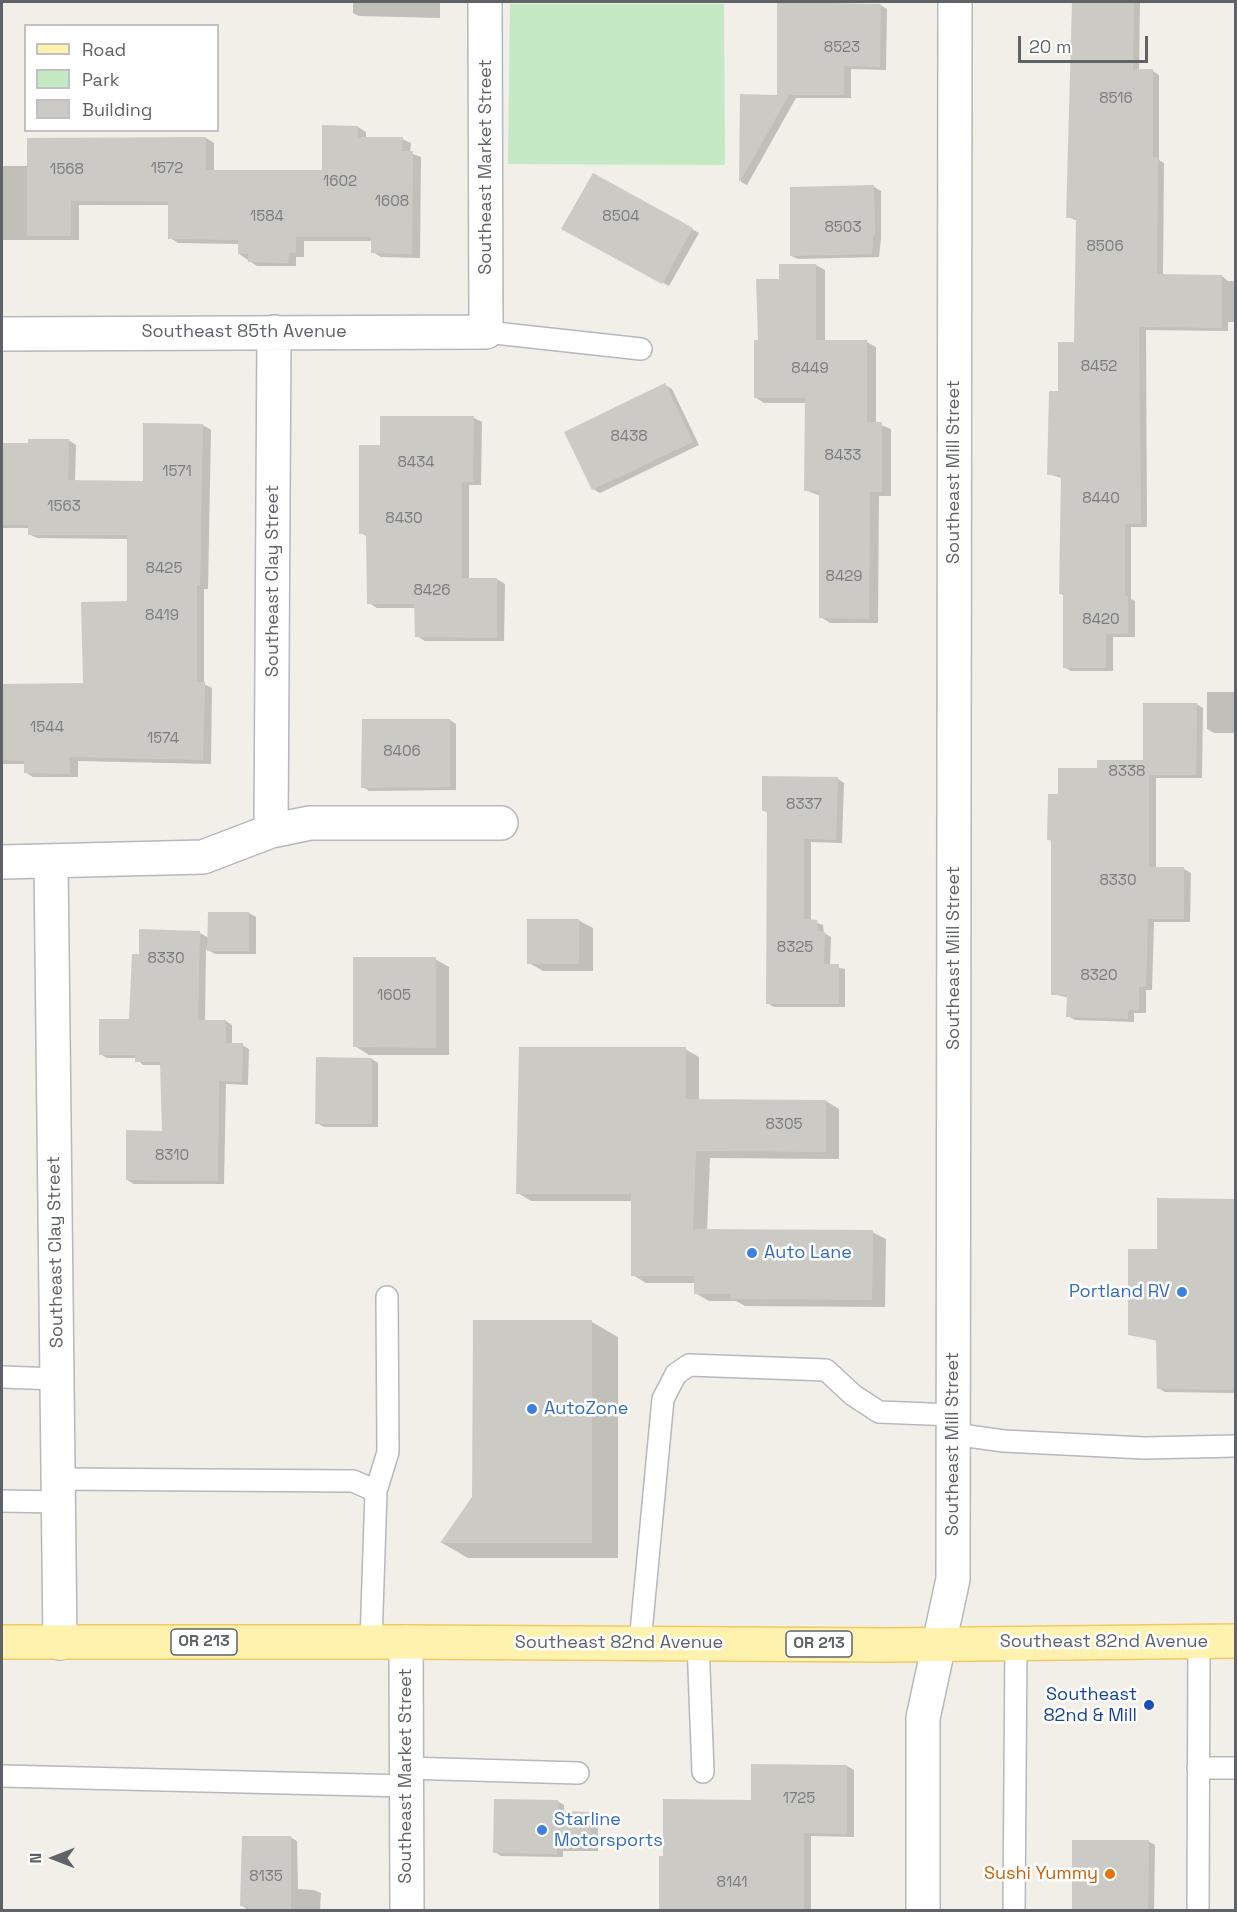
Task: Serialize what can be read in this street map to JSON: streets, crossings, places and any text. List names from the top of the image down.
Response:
{
  "streets": {
    "main road": ["OR 213", "Southeast 82nd Avenue"],
    "street": [
      "Southeast Market Street",
      "Southeast 85th Avenue",
      "Southeast Mill Street",
      "Southeast Clay Street"
    ]
  },
  "crossings": [
    ["Southeast Market Street", "Southeast 85th Avenue"],
    ["Southeast Market Street", "Southeast 82nd Avenue"],
    ["Southeast 85th Avenue", "Southeast Clay Street"],
    ["Southeast Mill Street", "Southeast 82nd Avenue"],
    ["Southeast Clay Street", "Southeast 82nd Avenue"]
  ],
  "places": [
    "Auto Lane",
    "Portland RV",
    "AutoZone",
    "Southeast 82nd & Mill",
    "Starline Motorsports",
    "Sushi Yummy"
  ],
  "house_numbers": [
    "8523",
    "8516",
    "1572",
    "1568",
    "1602",
    "1608",
    "1584",
    "8504",
    "8503",
    "8506",
    "8452",
    "8449",
    "8438",
    "8433",
    "8434",
    "1571",
    "8440",
    "1563",
    "8430",
    "8425",
    "8429",
    "8426",
    "8419",
    "8420",
    "1544",
    "1574",
    "8406",
    "8338",
    "8337",
    "8330",
    "8325",
    "8330",
    "8320",
    "1605",
    "8305",
    "8310",
    "1725",
    "8135",
    "8141"
  ],
  "legend": ["Road", "Park", "Building"],
  "scale_bar": "20 m",
  "north": "left"
}
